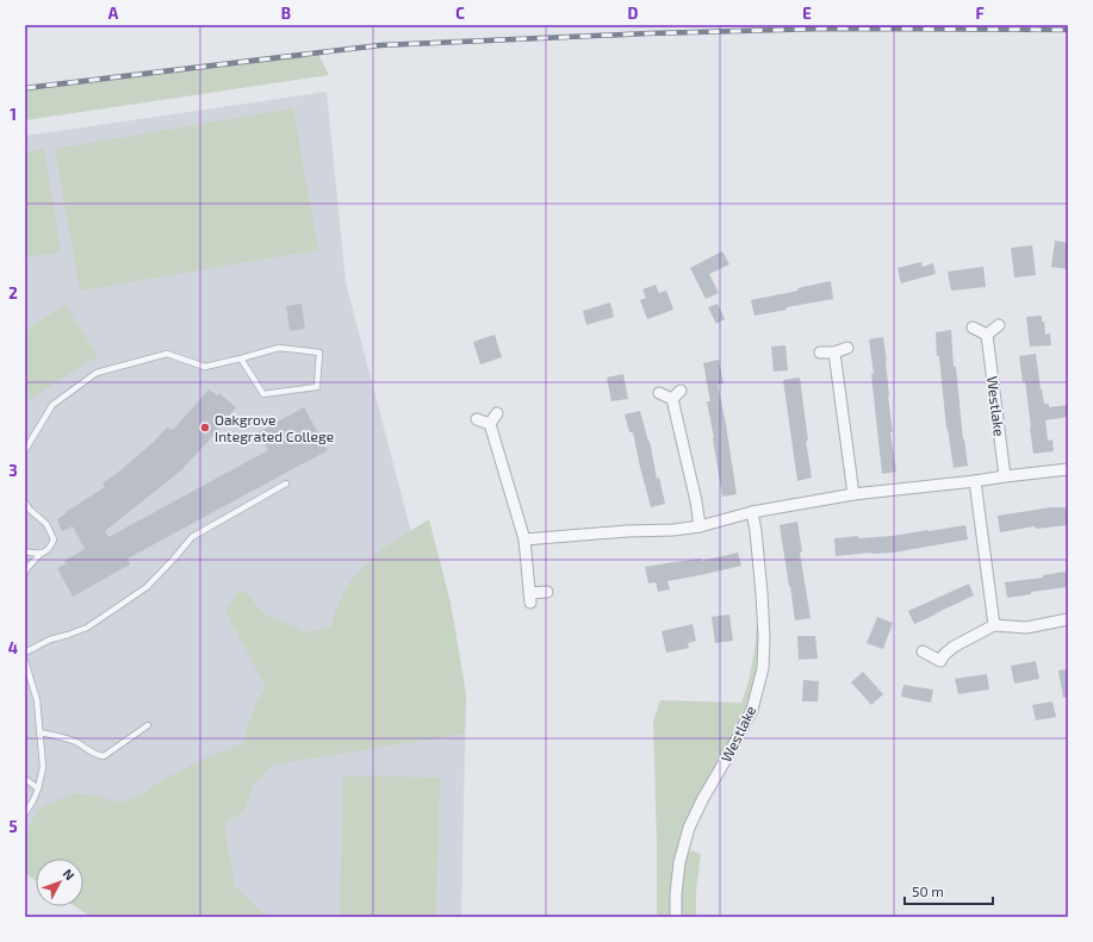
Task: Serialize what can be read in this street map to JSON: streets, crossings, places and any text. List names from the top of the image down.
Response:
{
  "streets": {
    "street": ["Westlake"]
  },
  "places": ["Oakgrove Integrated College"],
  "scale_bar": "50 m",
  "north": "top right",
  "grid": {
    "columns": [
      "A",
      "B",
      "C",
      "D",
      "E",
      "F"
    ],
    "rows": [
      "1",
      "2",
      "3",
      "4",
      "5"
    ]
  }
}
